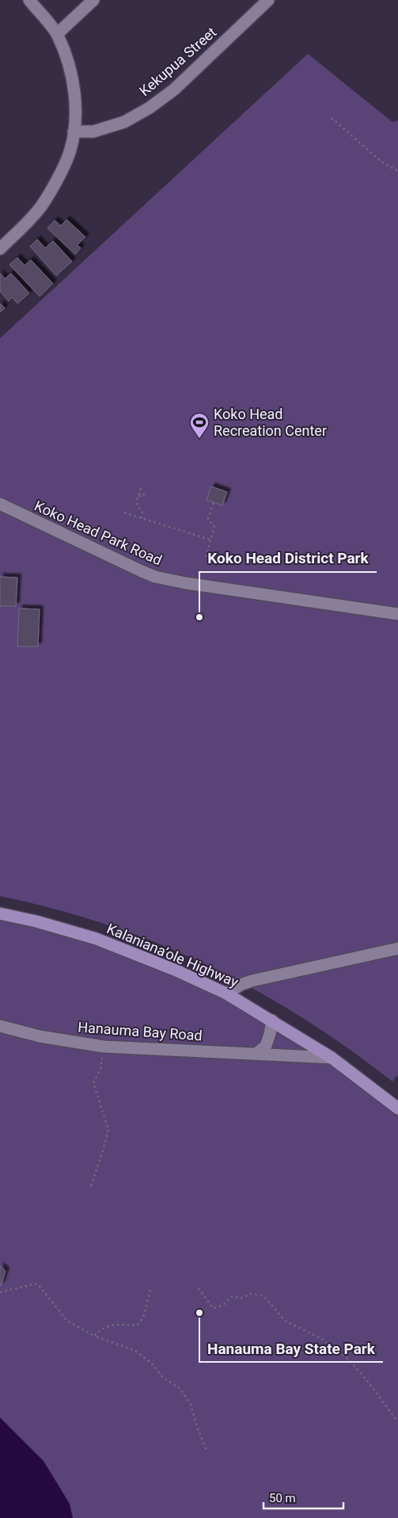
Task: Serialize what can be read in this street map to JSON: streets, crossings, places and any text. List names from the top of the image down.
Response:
{
  "streets": {
    "main road": ["Kalaniana’ole Highway"],
    "street": ["Kekupua Street", "Koko Head Park Road", "Hanauma Bay Road"]
  },
  "crossings": [
    ["Kalaniana’ole Highway", "Hanauma Bay Road"]
  ],
  "places": {
    "sports": ["Koko Head Recreation Center"],
    "other": ["Koko Head District Park", "Hanauma Bay State Park"]
  },
  "scale_bar": "50 m"
}
